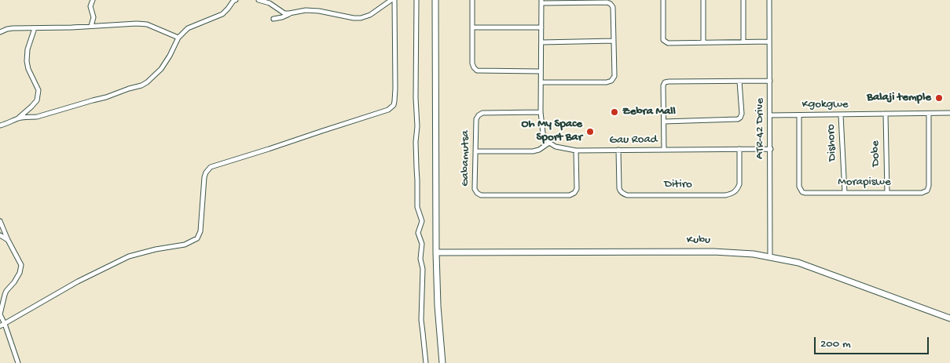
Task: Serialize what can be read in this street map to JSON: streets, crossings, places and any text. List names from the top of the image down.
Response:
{
  "streets": {
    "main road": ["Kubu"],
    "street": [
      "Kgokgwe",
      "ATR-42 Drive",
      "Gau Road",
      "Dishoro",
      "Dobe",
      "Gabamutsa",
      "Morapiswe",
      "Ditiro"
    ]
  },
  "crossings": [
    ["Kgokgwe", "ATR-42 Drive"],
    ["Kgokgwe", "Dishoro"],
    ["Kgokgwe", "Dobe"],
    ["Kgokgwe", "Morapiswe"],
    ["ATR-42 Drive", "Gau Road"],
    ["ATR-42 Drive", "Kubu"],
    ["Gau Road", "Gabamutsa"],
    ["Gau Road", "Ditiro"],
    ["Dishoro", "Morapiswe"],
    ["Dobe", "Morapiswe"]
  ],
  "places": ["Balaji temple", "Zebra Mall", "Oh My Space Sport Bar"],
  "scale_bar": "200 m"
}
